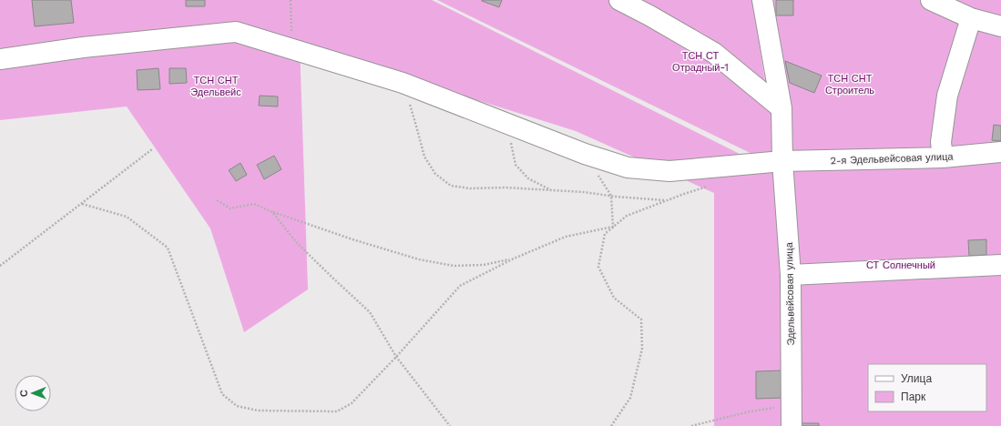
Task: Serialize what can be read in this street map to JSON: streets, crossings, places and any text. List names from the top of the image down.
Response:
{
  "streets": {
    "street": ["2-я Эдельвейсовая улица", "Эдельвейсовая улица"]
  },
  "crossings": [
    ["2-я Эдельвейсовая улица", "Эдельвейсовая улица"]
  ],
  "parks": [
    "ТСН СТ Отрадный-1",
    "ТСН СНТ Строитель",
    "ТСН СНТ Эдельвейс",
    "СТ Солнечный"
  ],
  "legend": ["Улица", "Парк"],
  "north": "left"
}
